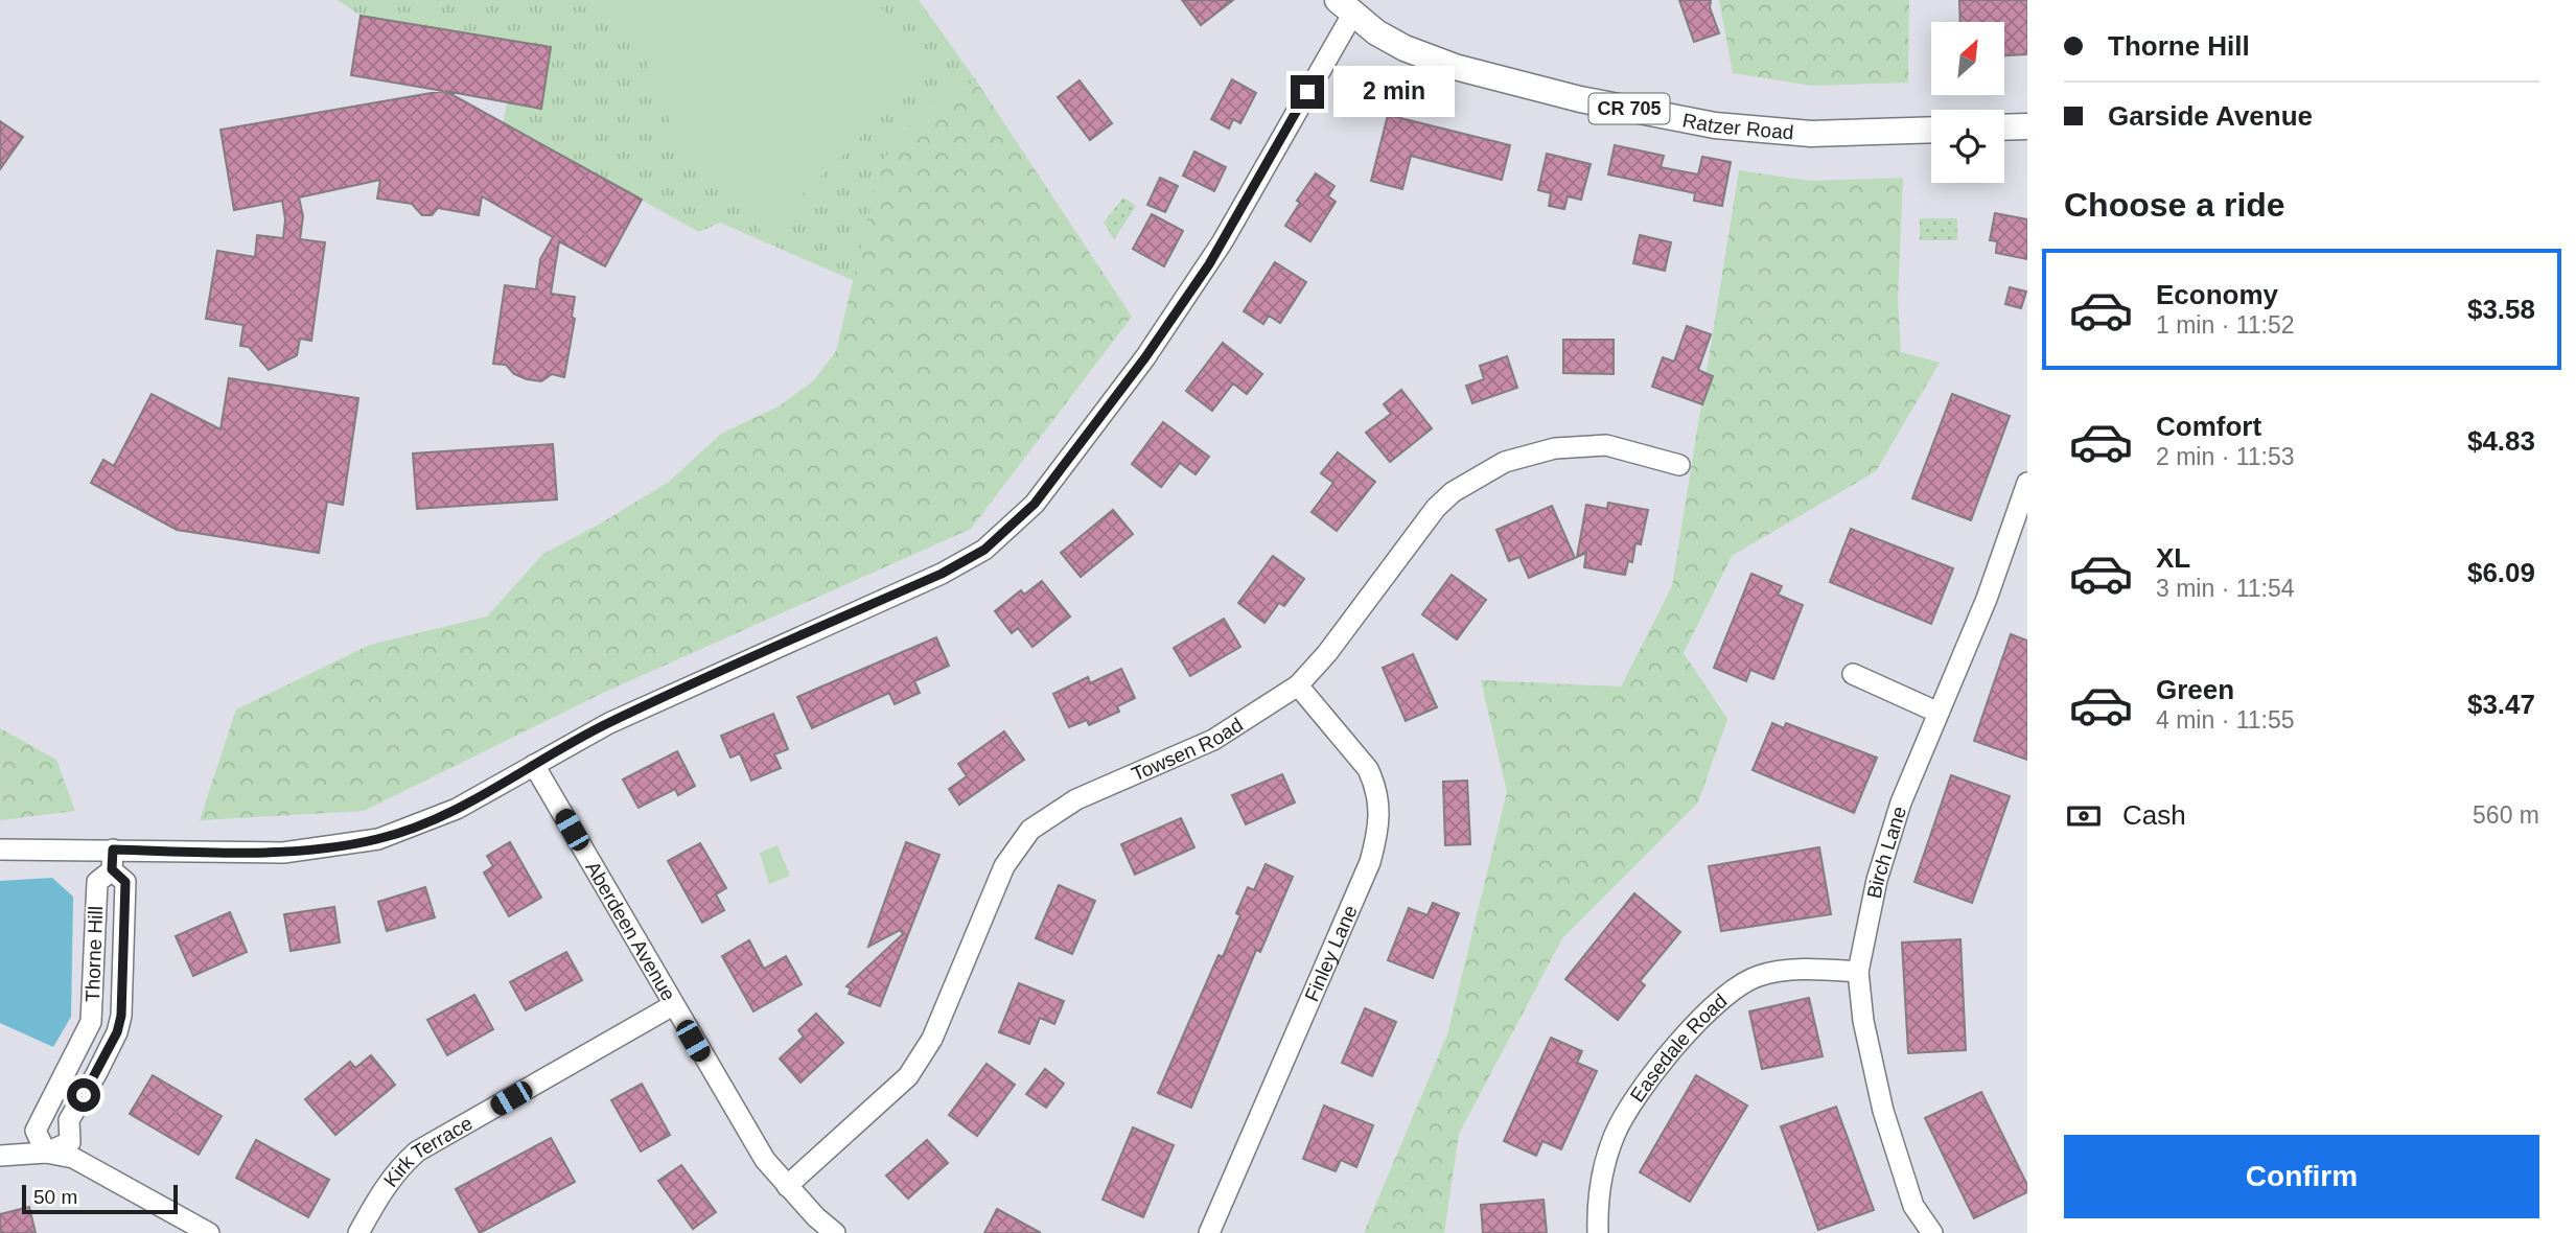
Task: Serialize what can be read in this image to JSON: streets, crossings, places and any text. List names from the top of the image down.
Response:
{
  "streets": {
    "main road": ["CR 705", "Ratzer Road"],
    "street": [
      "Towsen Road",
      "Birch Lane",
      "Aberdeen Avenue",
      "Finley Lane",
      "Thorne Hill",
      "Easedale Road",
      "Kirk Terrace"
    ]
  },
  "crossings": [
    ["Towsen Road", "Aberdeen Avenue"],
    ["Towsen Road", "Finley Lane"],
    ["Birch Lane", "Easedale Road"],
    ["Aberdeen Avenue", "Kirk Terrace"]
  ],
  "scale_bar": "50 m",
  "north": "top right",
  "page": {
    "banner": ["Thorne Hill", "Garside Avenue"],
    "bubble": "2 min",
    "heading": "Choose a ride",
    "list": [
      {
        "name": "Economy",
        "note": "1 min · 11:52",
        "value": "$3.58"
      },
      {
        "name": "Comfort",
        "note": "2 min · 11:53",
        "value": "$4.83"
      },
      {
        "name": "XL",
        "note": "3 min · 11:54",
        "value": "$6.09"
      },
      {
        "name": "Green",
        "note": "4 min · 11:55",
        "value": "$3.47"
      }
    ],
    "pay": ["Cash", "560 m"],
    "buttons": "Confirm",
    "scale": "50 m"
  }
}
